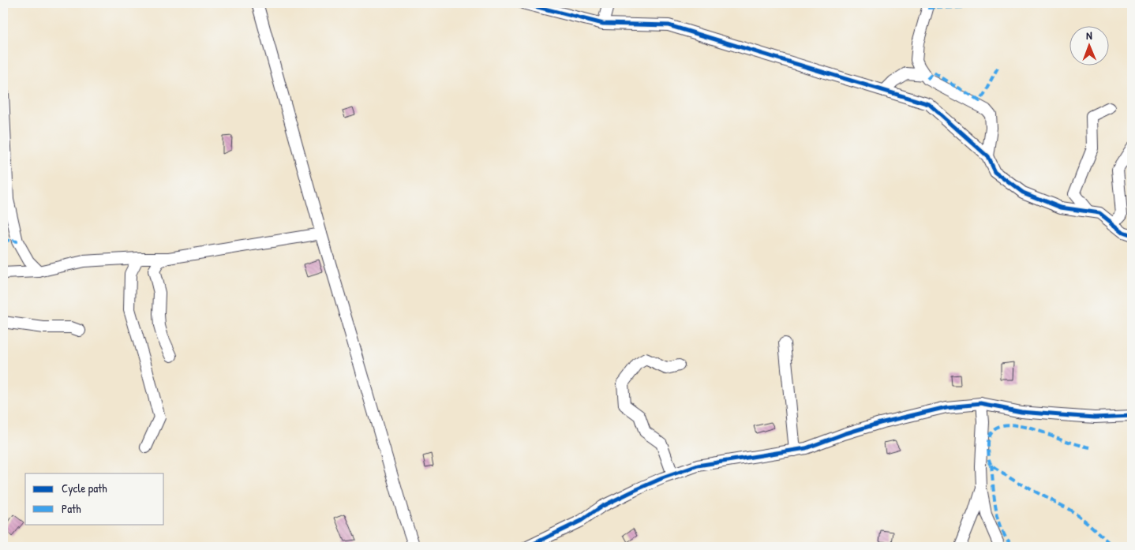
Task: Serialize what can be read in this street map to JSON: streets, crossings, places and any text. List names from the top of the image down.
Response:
{
  "legend": ["Cycle path", "Path"],
  "north": "top"
}
